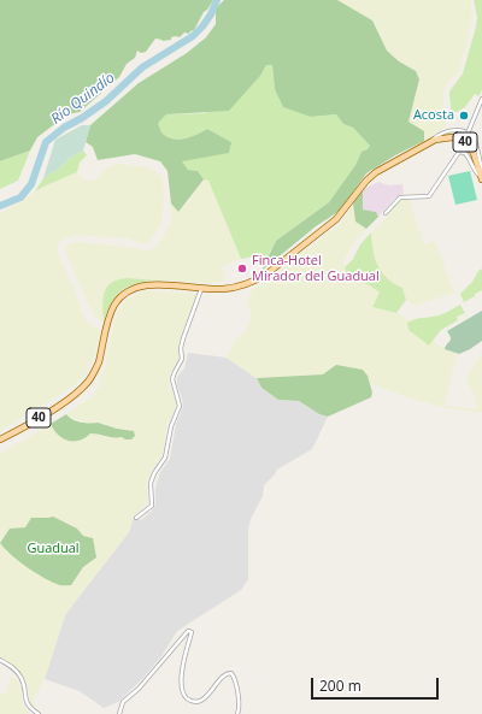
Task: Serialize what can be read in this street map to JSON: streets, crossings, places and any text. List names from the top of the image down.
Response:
{
  "streets": {
    "main road": ["40"]
  },
  "water": ["Río Quindío"],
  "parks": ["Guadual"],
  "places": ["Acosta", "Finca-Hotel Mirador del Guadual"],
  "scale_bar": "200 m"
}
